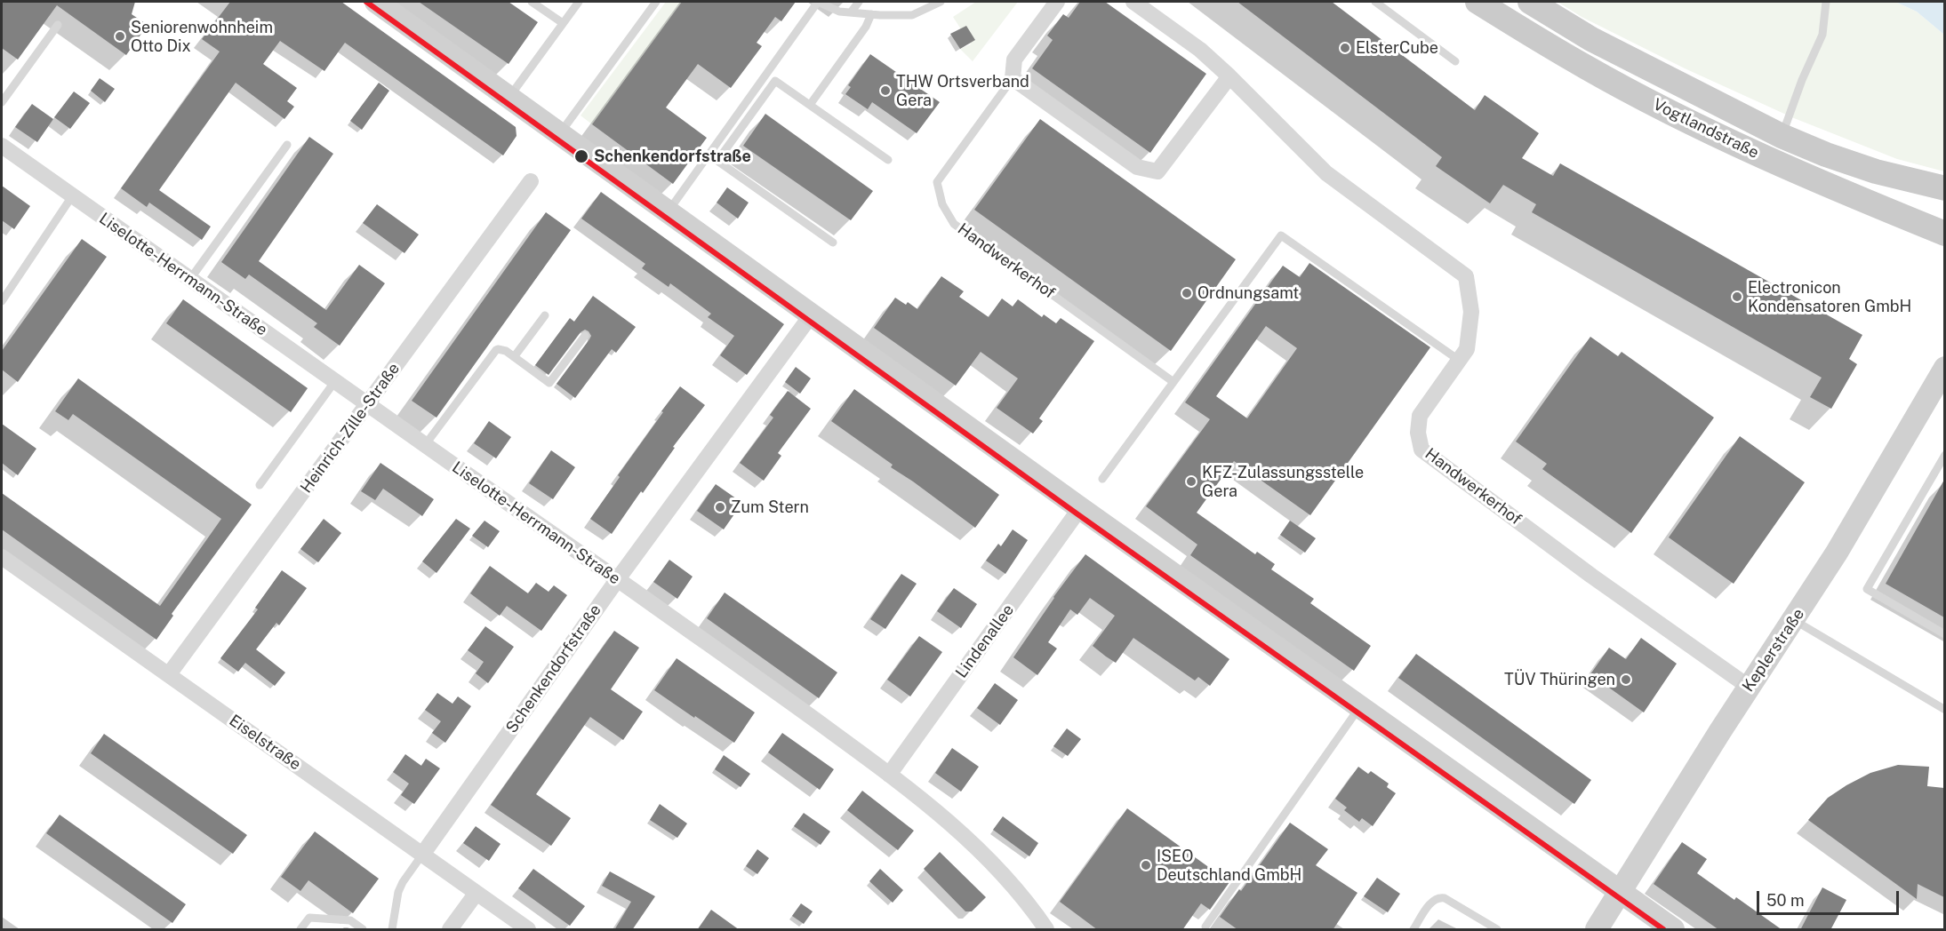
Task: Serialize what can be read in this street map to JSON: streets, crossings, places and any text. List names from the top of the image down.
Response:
{
  "streets": {
    "main road": ["Vogtlandstraße"],
    "street": [
      "Handwerkerhof",
      "Liselotte-Herrmann-Straße",
      "Heinrich-Zille-Straße",
      "Lindenallee",
      "Keplerstraße",
      "Schenkendorfstraße",
      "Eiselstraße"
    ]
  },
  "crossings": [
    ["Handwerkerhof", "Keplerstraße"],
    ["Liselotte-Herrmann-Straße", "Heinrich-Zille-Straße"],
    ["Liselotte-Herrmann-Straße", "Lindenallee"],
    ["Liselotte-Herrmann-Straße", "Schenkendorfstraße"],
    ["Heinrich-Zille-Straße", "Eiselstraße"],
    ["Schenkendorfstraße", "Eiselstraße"]
  ],
  "places": [
    "Seniorenwohnheim Otto Dix",
    "ElsterCube",
    "THW Ortsverband Gera",
    "Schenkendorfstraße",
    "Ordnungsamt",
    "Electronicon Kondensatoren GmbH",
    "KFZ-Zulassungsstelle Gera",
    "Zum Stern",
    "TÜV Thüringen",
    "ISEO Deutschland GmbH"
  ],
  "scale_bar": "50 m"
}
